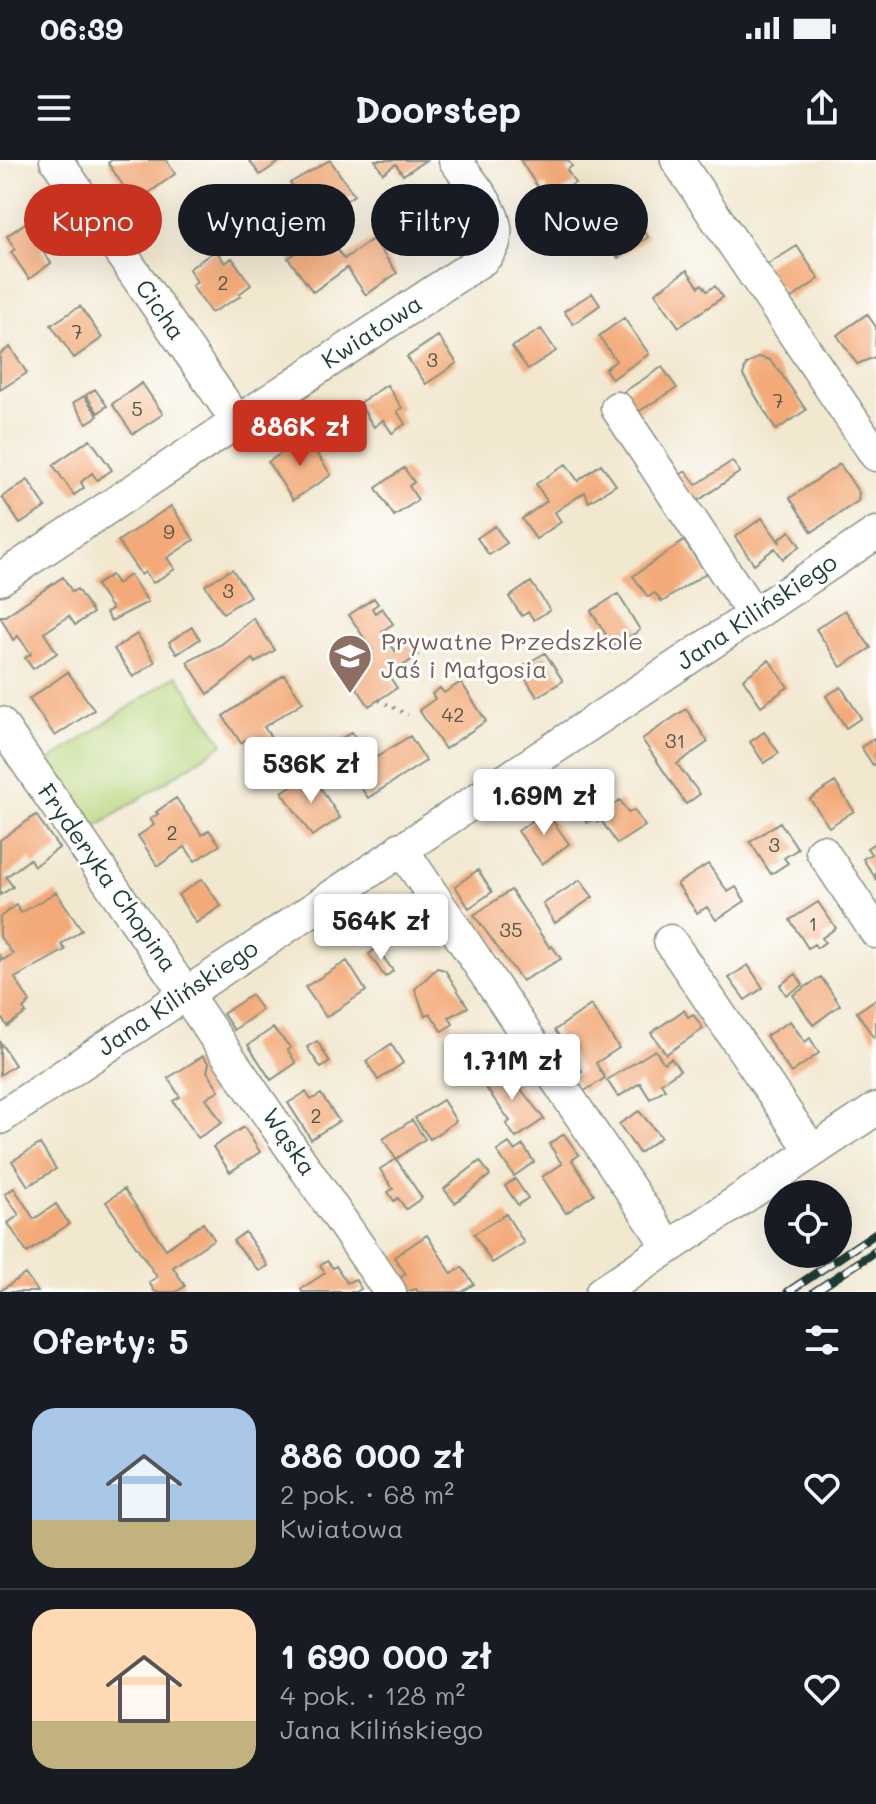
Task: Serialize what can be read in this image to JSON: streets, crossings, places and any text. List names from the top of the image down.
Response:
{
  "streets": {
    "street": [
      "Cicha",
      "Kwiatowa",
      "Jana Kilińskiego",
      "Fryderyka Chopina",
      "Wąska"
    ]
  },
  "crossings": [
    ["Cicha", "Kwiatowa"],
    ["Jana Kilińskiego", "Fryderyka Chopina"],
    ["Jana Kilińskiego", "Wąska"],
    ["Fryderyka Chopina", "Wąska"]
  ],
  "places": {
    "school or university": ["Prywatne Przedszkole Jaś i Małgosia"]
  },
  "house_numbers": [
    "2",
    "7",
    "3",
    "7",
    "5",
    "9",
    "3",
    "42",
    "31",
    "2",
    "3",
    "1",
    "35",
    "2"
  ],
  "page": {
    "status": "06:39",
    "header": "Doorstep",
    "chip": [
      "Kupno",
      "Wynajem",
      "Filtry",
      "Nowe"
    ],
    "price": [
      "886K zł",
      "536K zł",
      "1.69M zł",
      "564K zł",
      "1.71M zł"
    ],
    "heading": "Oferty: 5",
    "list": [
      {
        "name": "886 000 zł",
        "note": "2 pok. · 68 m² · Kwiatowa"
      },
      {
        "name": "1 690 000 zł",
        "note": "4 pok. · 128 m² · Jana Kilińskiego"
      }
    ]
  }
}
